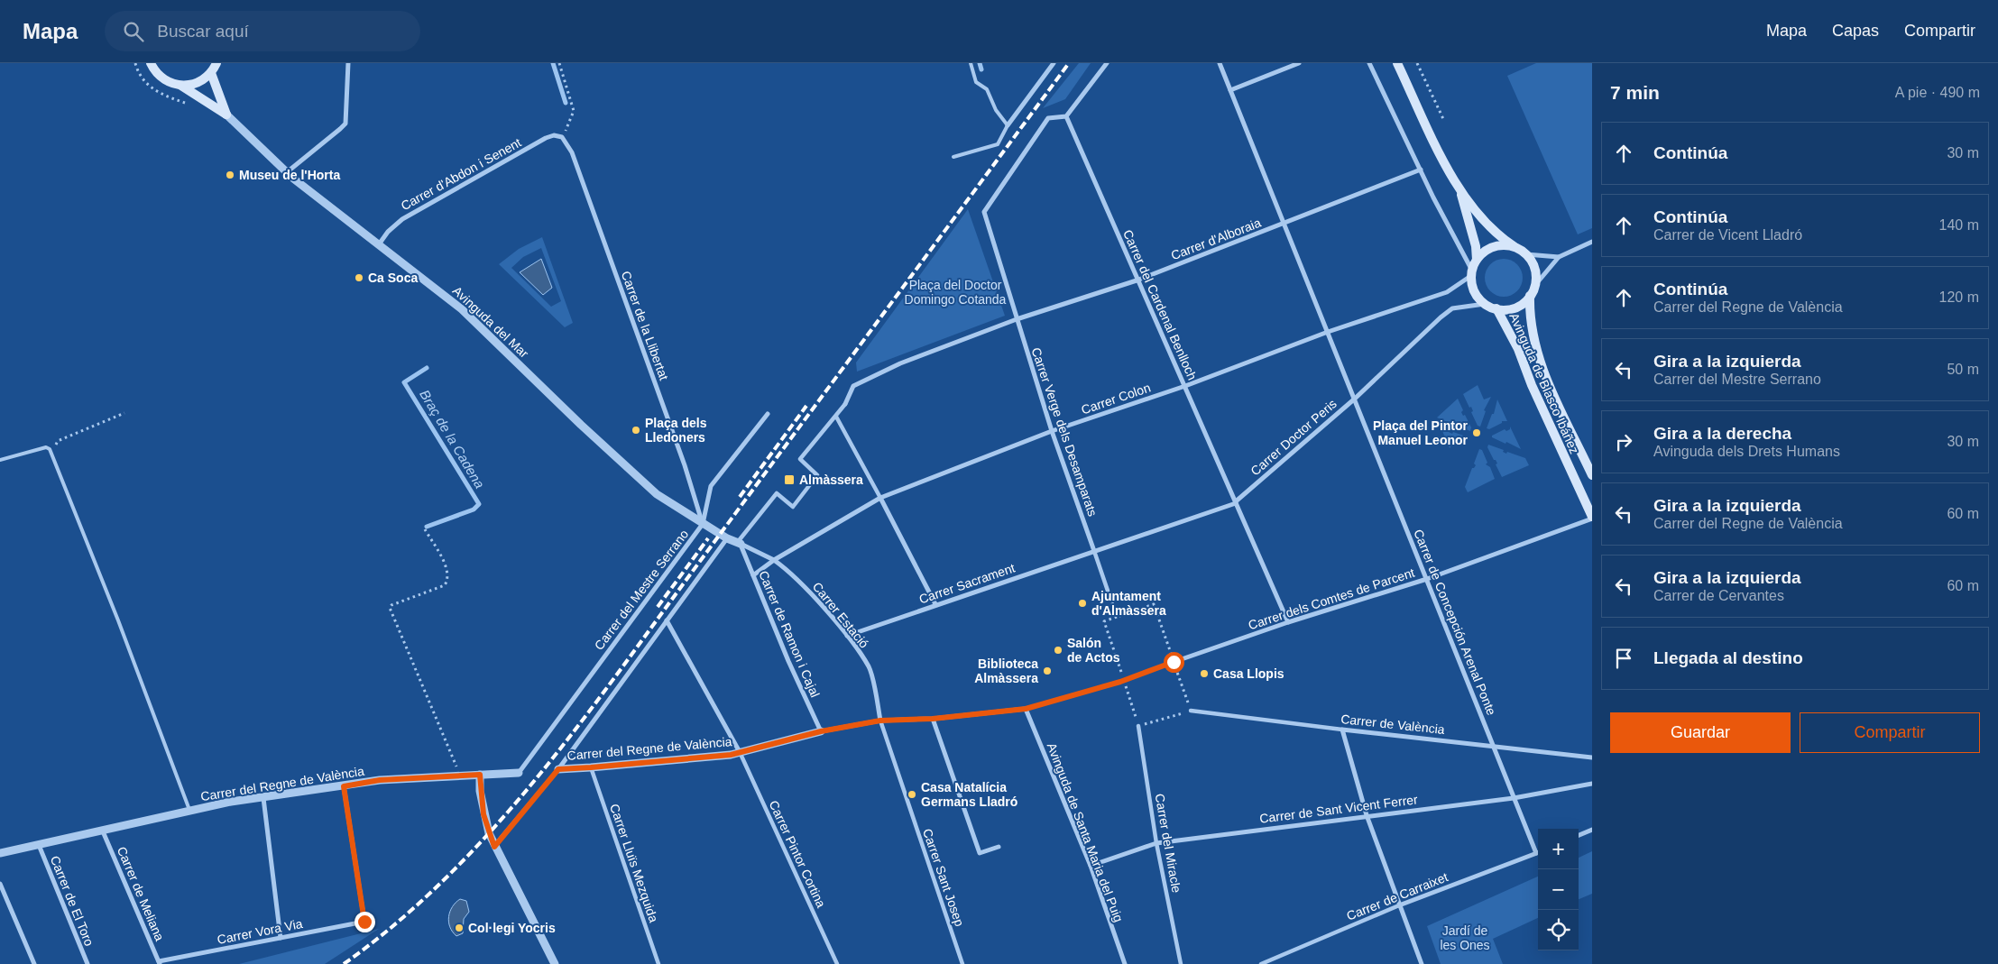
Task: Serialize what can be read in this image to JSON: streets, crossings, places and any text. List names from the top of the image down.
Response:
{
  "streets": {
    "main road": ["Avinguda del Mar", "Avinguda de Blasco Ibáñez"],
    "street": [
      "Carrer d'Abdon i Senent",
      "Carrer d'Alboraia",
      "Carrer del Cardenal Benlloch",
      "Carrer de la Llibertat",
      "Carrer Colon",
      "Carrer Verge dels Desamparats",
      "Carrer Doctor Peris",
      "Carrer Sacrament",
      "Carrer del Mestre Serrano",
      "Carrer dels Comtes de Parcent",
      "Carrer Estació",
      "Carrer de Concepción Arenal Ponte",
      "Carrer de Ramon i Cajal",
      "Carrer de València",
      "Carrer del Regne de València",
      "Carrer de Sant Vicent Ferrer",
      "Avinguda de Santa Maria del Puig",
      "Carrer del Miracle",
      "Carrer Pintor Cortina",
      "Carrer Lluïs Mezquida",
      "Carrer Sant Josep",
      "Carrer de Meliana",
      "Carrer de Carraixet",
      "Carrer de El Toro",
      "Carrer Vora Via"
    ]
  },
  "crossings": [
    ["Carrer d'Abdon i Senent", "Avinguda del Mar"],
    ["Carrer d'Abdon i Senent", "Carrer de la Llibertat"],
    ["Carrer d'Alboraia", "Carrer del Cardenal Benlloch"],
    ["Carrer d'Alboraia", "Carrer Verge dels Desamparats"],
    ["Carrer d'Alboraia", "Carrer de Concepción Arenal Ponte"],
    ["Carrer del Cardenal Benlloch", "Carrer Colon"],
    ["Carrer del Cardenal Benlloch", "Carrer Doctor Peris"],
    ["Carrer del Cardenal Benlloch", "Carrer dels Comtes de Parcent"],
    ["Avinguda del Mar", "Carrer de la Llibertat"],
    ["Avinguda del Mar", "Carrer del Mestre Serrano"],
    ["Avinguda del Mar", "Carrer de Ramon i Cajal"],
    ["Carrer de la Llibertat", "Carrer del Mestre Serrano"],
    ["Avinguda de Blasco Ibáñez", "Carrer Colon"],
    ["Avinguda de Blasco Ibáñez", "Carrer Doctor Peris"],
    ["Avinguda de Blasco Ibáñez", "Carrer dels Comtes de Parcent"],
    ["Carrer Colon", "Carrer Verge dels Desamparats"],
    ["Carrer Colon", "Carrer Doctor Peris"],
    ["Carrer Colon", "Carrer Estació"],
    ["Carrer Colon", "Carrer de Concepción Arenal Ponte"],
    ["Carrer Colon", "Carrer de Ramon i Cajal"],
    ["Carrer Verge dels Desamparats", "Carrer Doctor Peris"],
    ["Carrer Verge dels Desamparats", "Carrer Sacrament"],
    ["Carrer Doctor Peris", "Carrer Sacrament"],
    ["Carrer Doctor Peris", "Carrer de Concepción Arenal Ponte"],
    ["Carrer Sacrament", "Carrer Estació"],
    ["Carrer del Mestre Serrano", "Carrer del Regne de València"],
    ["Carrer dels Comtes de Parcent", "Carrer de Concepción Arenal Ponte"],
    ["Carrer Estació", "Carrer Sant Josep"],
    ["Carrer de Concepción Arenal Ponte", "Carrer de València"],
    ["Carrer de Concepción Arenal Ponte", "Carrer de Sant Vicent Ferrer"],
    ["Carrer de Ramon i Cajal", "Carrer del Regne de València"],
    ["Carrer del Regne de València", "Carrer Pintor Cortina"],
    ["Carrer del Regne de València", "Carrer Lluïs Mezquida"],
    ["Carrer del Regne de València", "Carrer de Meliana"],
    ["Carrer del Regne de València", "Carrer de El Toro"],
    ["Carrer del Regne de València", "Carrer Vora Via"],
    ["Carrer de Sant Vicent Ferrer", "Avinguda de Santa Maria del Puig"],
    ["Carrer de Sant Vicent Ferrer", "Carrer del Miracle"],
    ["Carrer de Meliana", "Carrer Vora Via"]
  ],
  "water": ["Braç de la Cadena"],
  "parks": ["Plaça del Doctor Domingo Cotanda", "Jardí de les Ones"],
  "places": {
    "other": [
      "Museu de l'Horta",
      "Ca Soca",
      "Plaça dels Lledoners",
      "Plaça del Pintor Manuel Leonor",
      "Ajuntament d'Almàssera",
      "Salón de Actos",
      "Biblioteca Almàssera",
      "Casa Llopis",
      "Casa Natalícia Germans Lladró",
      "Col·legi Yocris"
    ],
    "transit": ["Almàssera"]
  },
  "page": {
    "header": "Mapa",
    "search": "Buscar aquí",
    "nav": ["Mapa", "Capas", "Compartir"],
    "heading": ["7 min", "A pie · 490 m"],
    "list": [
      ["Continúa", "30 m"],
      ["Continúa", "Carrer de Vicent Lladró", "140 m"],
      ["Continúa", "Carrer del Regne de València", "120 m"],
      ["Gira a la izquierda", "Carrer del Mestre Serrano", "50 m"],
      ["Gira a la derecha", "Avinguda dels Drets Humans", "30 m"],
      ["Gira a la izquierda", "Carrer del Regne de València", "60 m"],
      ["Gira a la izquierda", "Carrer de Cervantes", "60 m"],
      "Llegada al destino"
    ],
    "buttons": ["Guardar", "Compartir"],
    "map_buttons": ["+", "−"]
  }
}
